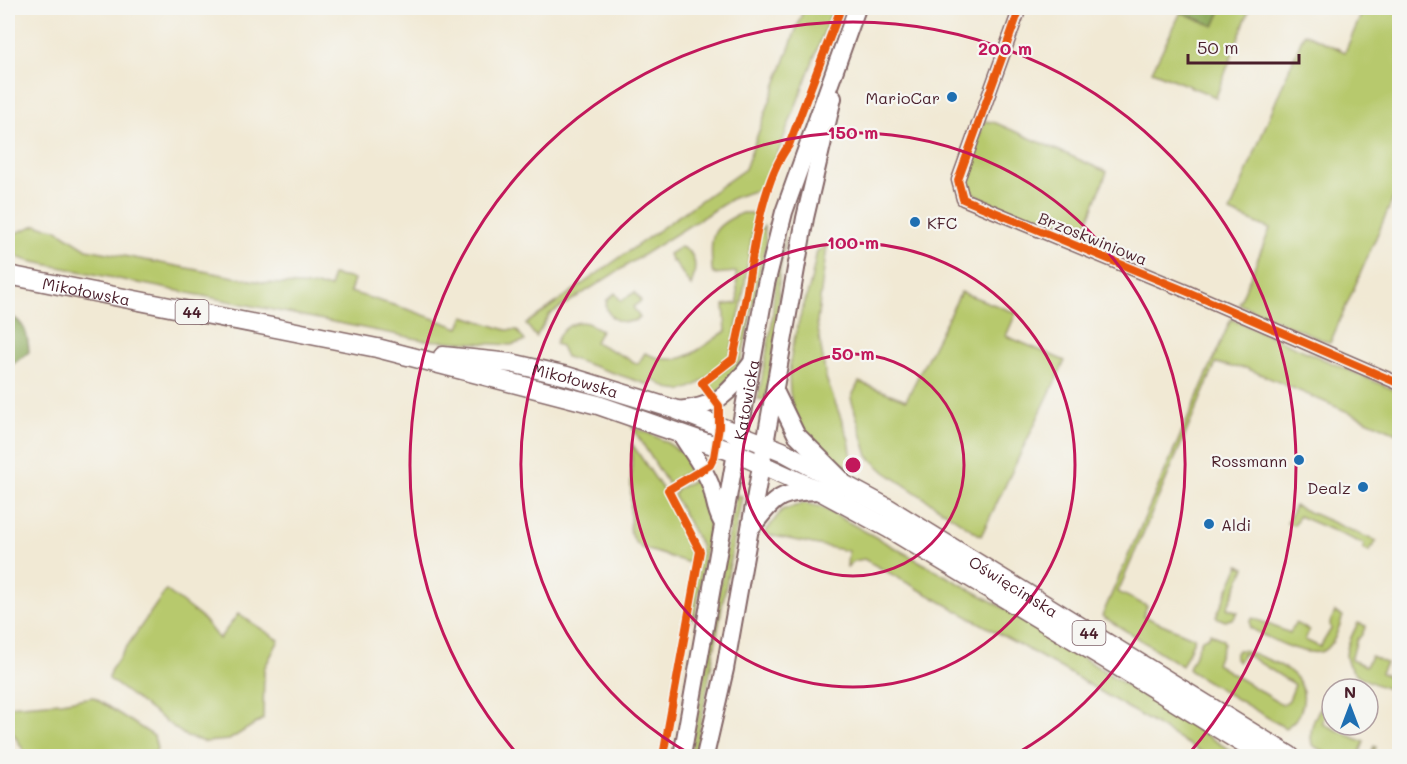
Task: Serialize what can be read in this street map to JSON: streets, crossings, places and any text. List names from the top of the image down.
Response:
{
  "streets": {
    "main road": [
      "Mikołowska",
      "44",
      "Katowicka",
      "Oświęcimska"
    ],
    "street": ["Brzoskwiniowa"]
  },
  "crossings": [
    ["Mikołowska", "Katowicka"],
    ["Mikołowska", "Oświęcimska"],
    ["Katowicka", "Oświęcimska"]
  ],
  "places": [
    "MarioCar",
    "KFC",
    "Rossmann",
    "Dealz",
    "Aldi"
  ],
  "scale_bar": "50 m",
  "north": "top",
  "rings": [
    "200 m",
    "150 m",
    "100 m",
    "50 m"
  ]
}
